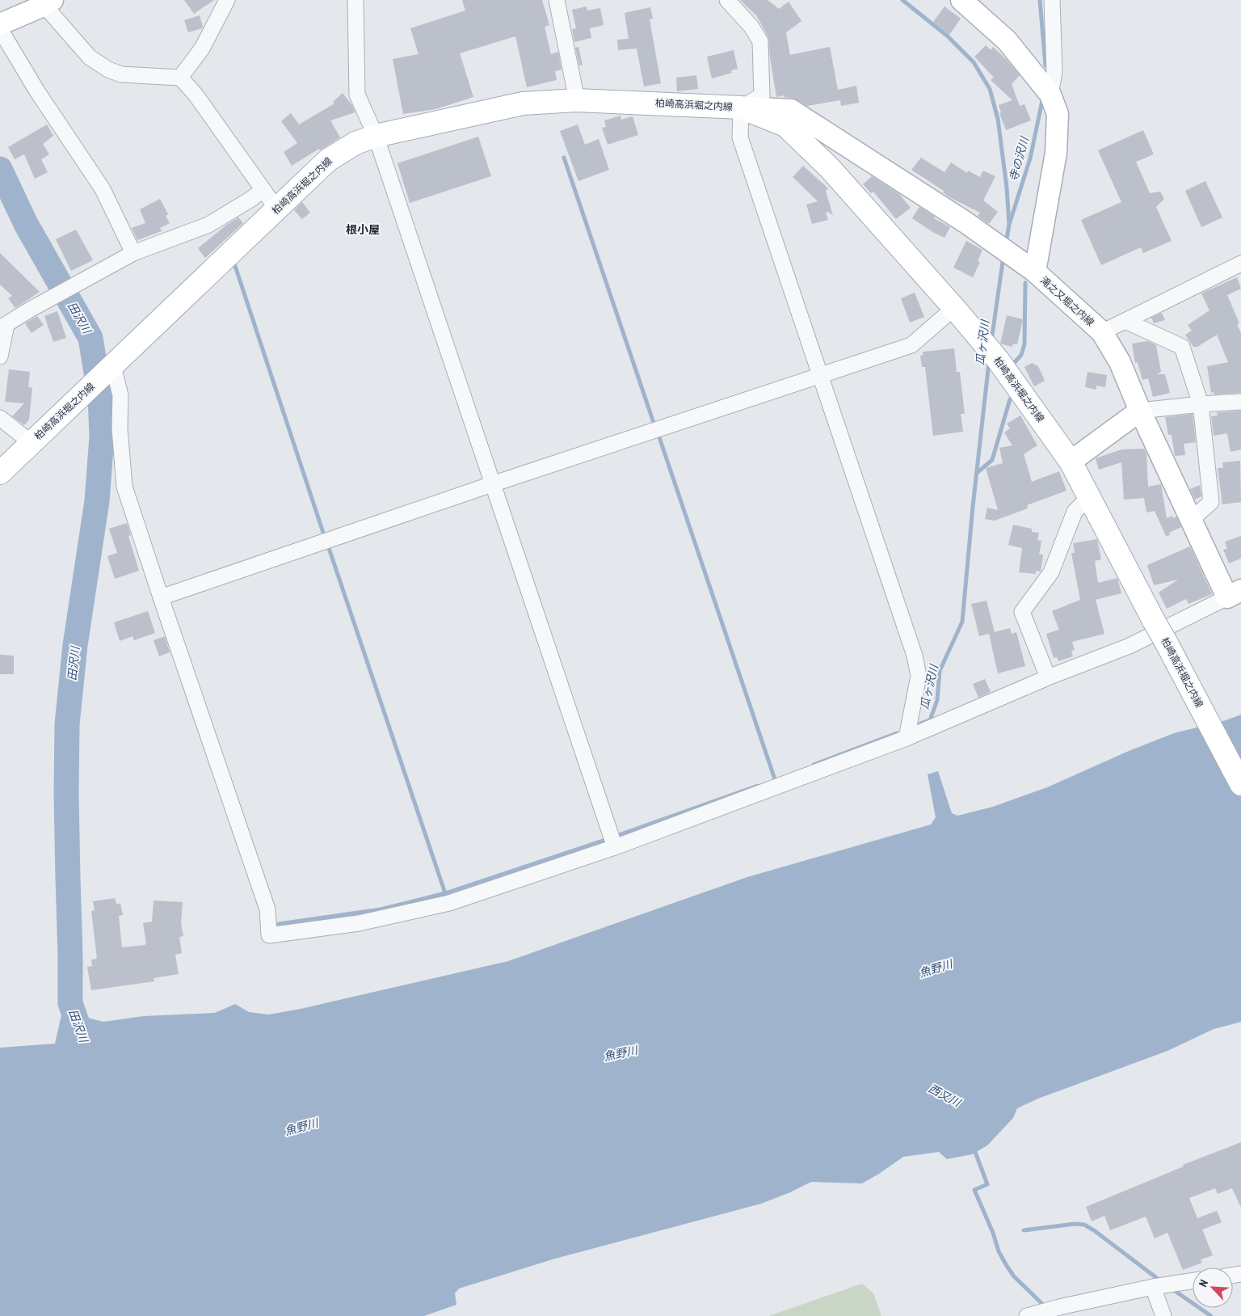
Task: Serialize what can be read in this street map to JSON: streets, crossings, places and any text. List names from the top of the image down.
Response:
{
  "streets": {
    "main road": ["柏崎高浜堀之内線", "滝之又堀之内線"]
  },
  "districts": ["根小屋"],
  "water": [
    "寺の沢川",
    "田沢川",
    "瓜ヶ沢川",
    "魚野川",
    "西又川"
  ],
  "north": "top left"
}
